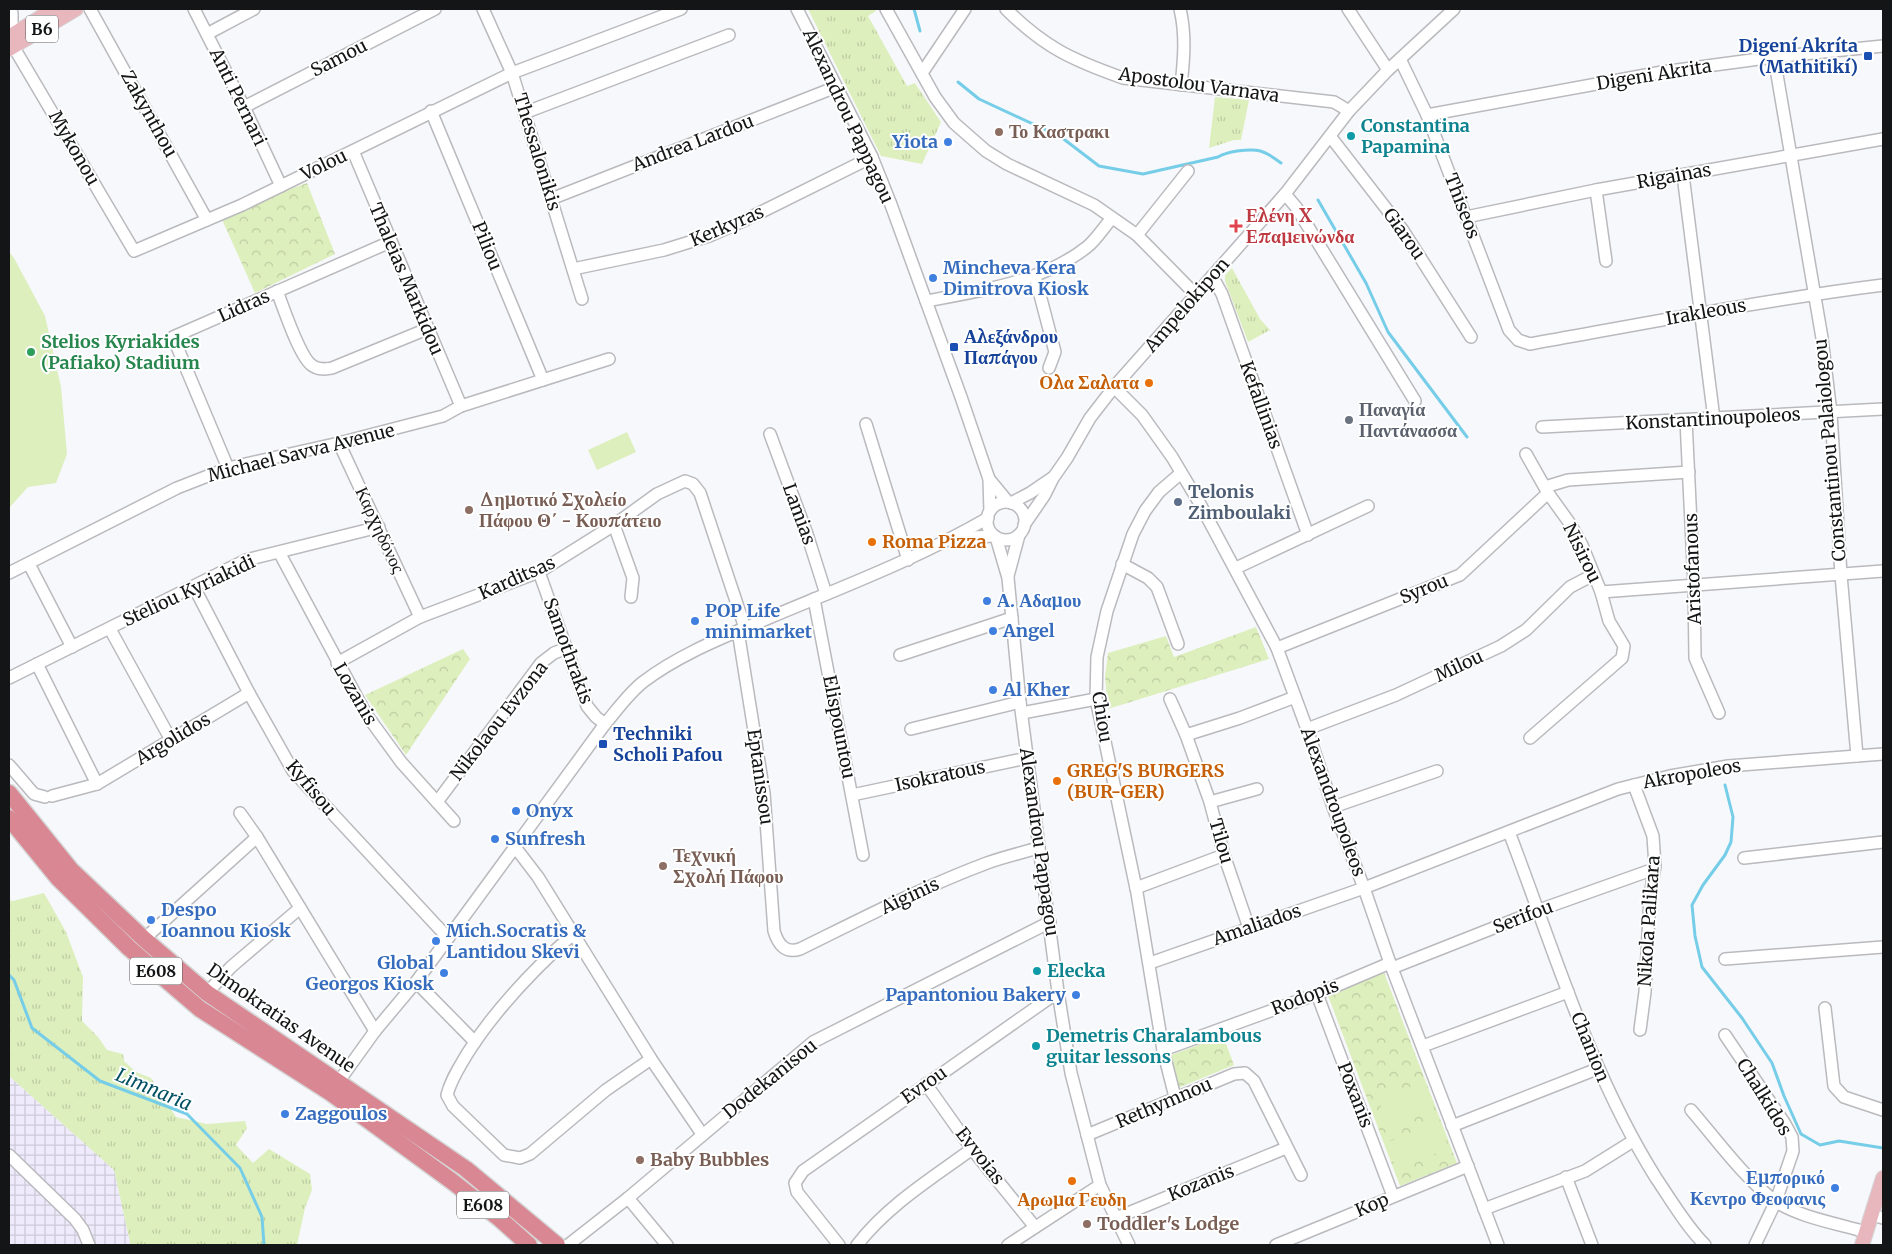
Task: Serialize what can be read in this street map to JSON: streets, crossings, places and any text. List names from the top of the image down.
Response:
{
  "streets": {
    "highway": ["E608", "Dimokratias Avenue"],
    "main road": ["B6"],
    "street": [
      "Samou",
      "Digeni Akrita",
      "Apostolou Varnava",
      "Anti Pernari",
      "Zakynthou",
      "Alexandrou Pappagou",
      "Andrea Lardou",
      "Mykonou",
      "Thessalonikis",
      "Volou",
      "Rigainas",
      "Thiseos",
      "Kerkyras",
      "Giarou",
      "Piliou",
      "Thaleias Markidou",
      "Ampelokipon",
      "Lidras",
      "Irakleous",
      "Kefallinias",
      "Konstantinoupoleos",
      "Constantinou Palaiologou",
      "Michael Savva Avenue",
      "Lamias",
      "Καρχηδόνος",
      "Nisirou",
      "Aristofanous",
      "Karditsas",
      "Syrou",
      "Steliou Kyriakidi",
      "Samothrakis",
      "Milou",
      "Lozanis",
      "Chiou",
      "Nikolaou Evzona",
      "Elispountou",
      "Argolidos",
      "Akropoleos",
      "Isokratous",
      "Eptanissou",
      "Kyfisou",
      "Alexandroupoleos",
      "Tilou",
      "Aiginis",
      "Serifou",
      "Nikola Palikara",
      "Amaliados",
      "Rodopis",
      "Chanion",
      "Dodekanisou",
      "Evrou",
      "Poxanis",
      "Chalkidos",
      "Rethymnou",
      "Evvoias",
      "Kozanis",
      "Kop"
    ]
  },
  "crossings": [
    ["B6", "Mykonou"],
    ["Samou", "Anti Pernari"],
    ["Digeni Akrita", "Thiseos"],
    ["Digeni Akrita", "Constantinou Palaiologou"],
    ["Apostolou Varnava", "Ampelokipon"],
    ["Anti Pernari", "Volou"],
    ["Zakynthou", "Volou"],
    ["Alexandrou Pappagou", "Andrea Lardou"],
    ["Alexandrou Pappagou", "Kerkyras"],
    ["Alexandrou Pappagou", "Ampelokipon"],
    ["Alexandrou Pappagou", "Isokratous"],
    ["Alexandrou Pappagou", "Aiginis"],
    ["Alexandrou Pappagou", "Dodekanisou"],
    ["Alexandrou Pappagou", "Evrou"],
    ["Alexandrou Pappagou", "Rethymnou"],
    ["Alexandrou Pappagou", "Kozanis"],
    ["Andrea Lardou", "Thessalonikis"],
    ["Mykonou", "Volou"],
    ["Thessalonikis", "Volou"],
    ["Thessalonikis", "Kerkyras"],
    ["Volou", "Piliou"],
    ["Volou", "Thaleias Markidou"],
    ["Rigainas", "Thiseos"],
    ["Rigainas", "Constantinou Palaiologou"],
    ["Thiseos", "Ampelokipon"],
    ["Thiseos", "Irakleous"],
    ["Giarou", "Ampelokipon"],
    ["Piliou", "Michael Savva Avenue"],
    ["Thaleias Markidou", "Lidras"],
    ["Thaleias Markidou", "Michael Savva Avenue"],
    ["Ampelokipon", "Kefallinias"],
    ["Ampelokipon", "Alexandroupoleos"],
    ["Lidras", "Michael Savva Avenue"],
    ["Irakleous", "Constantinou Palaiologou"],
    ["Konstantinoupoleos", "Constantinou Palaiologou"],
    ["Konstantinoupoleos", "Aristofanous"],
    ["Constantinou Palaiologou", "Akropoleos"],
    ["Michael Savva Avenue", "Καρχηδόνος"],
    ["Καρχηδόνος", "Karditsas"],
    ["Καρχηδόνος", "Steliou Kyriakidi"],
    ["Nisirou", "Syrou"],
    ["Nisirou", "Milou"],
    ["Karditsas", "Samothrakis"],
    ["Karditsas", "Lozanis"],
    ["Karditsas", "Eptanissou"],
    ["Syrou", "Alexandroupoleos"],
    ["Steliou Kyriakidi", "Lozanis"],
    ["Steliou Kyriakidi", "Kyfisou"],
    ["Samothrakis", "Nikolaou Evzona"],
    ["Milou", "Alexandroupoleos"],
    ["Lozanis", "Nikolaou Evzona"],
    ["Chiou", "Alexandroupoleos"],
    ["Chiou", "Amaliados"],
    ["Chiou", "Rodopis"],
    ["Chiou", "Rethymnou"],
    ["Elispountou", "Isokratous"],
    ["Argolidos", "Kyfisou"],
    ["Akropoleos", "Alexandroupoleos"],
    ["Akropoleos", "Nikola Palikara"],
    ["Akropoleos", "Amaliados"],
    ["Akropoleos", "Chanion"],
    ["Eptanissou", "Aiginis"],
    ["Alexandroupoleos", "Serifou"],
    ["Alexandroupoleos", "Amaliados"],
    ["Alexandroupoleos", "Rodopis"],
    ["Alexandroupoleos", "Kop"],
    ["Tilou", "Amaliados"],
    ["Serifou", "Nikola Palikara"],
    ["Serifou", "Rodopis"],
    ["Serifou", "Chanion"],
    ["Rodopis", "Poxanis"],
    ["Evrou", "Evvoias"],
    ["Poxanis", "Kop"],
    ["Rethymnou", "Kozanis"]
  ],
  "water": ["Limnaria"],
  "places": {
    "transit": ["Digení Akríta (Mathitikí)", "Αλεξάνδρου Παπάγου", "Techniki Scholi Pafou"],
    "other": [
      "Το Καστρακι",
      "Constantina Papamina",
      "Yiota",
      "Mincheva Kera Dimitrova Kiosk",
      "Stelios Kyriakides (Pafiako) Stadium",
      "Ολα Σαλατα",
      "Παναγία Παντάνασσα",
      "Telonis Zimboulaki",
      "Δημοτικό Σχολείο Πάφου Θ΄ - Κουπάτειο",
      "Roma Pizza",
      "Α. Αδαμου",
      "POP Life minimarket",
      "Angel",
      "Al Kher",
      "GREG'S BURGERS (BUR-GER)",
      "Onyx",
      "Sunfresh",
      "Τεχνική Σχολή Πάφου",
      "Despo Ioannou Kiosk",
      "Mich.Socratis & Lantidou Skevi",
      "Elecka",
      "Global Georgos Kiosk",
      "Papantoniou Bakery",
      "Demetris Charalambous guitar lessons",
      "Zaggoulos",
      "Baby Bubbles",
      "Αρωμα Γευδη",
      "Εμπορικό Κεντρο Φεοφανις",
      "Toddler's Lodge"
    ],
    "health": ["Ελένη Χ Επαμεινώνδα"]
  }
}
